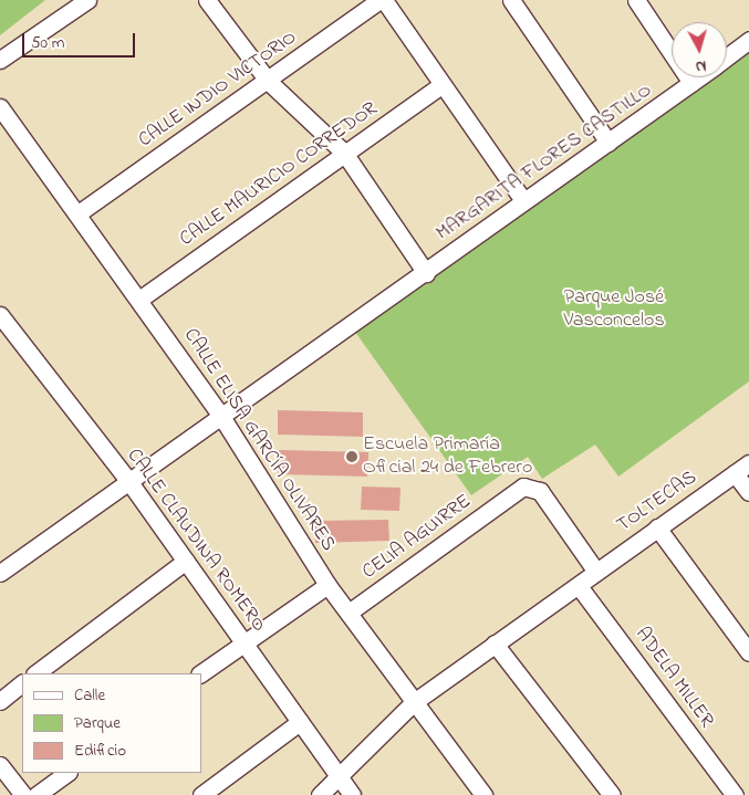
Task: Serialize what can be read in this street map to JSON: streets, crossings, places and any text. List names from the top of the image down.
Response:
{
  "streets": {
    "street": [
      "CALLE INDIO VICTORIO",
      "MARGARITA FLORES CASTILLO",
      "CALLE MAURICIO CORREDOR",
      "CALLE ELISA GARCÍA OLIVARES",
      "TOLTECAS",
      "CELIA AGUIRRE",
      "CALLE CLAUDINA ROMERO",
      "ADELA MILLER"
    ]
  },
  "crossings": [
    ["CALLE INDIO VICTORIO", "CALLE ELISA GARCÍA OLIVARES"],
    ["MARGARITA FLORES CASTILLO", "CALLE ELISA GARCÍA OLIVARES"],
    ["MARGARITA FLORES CASTILLO", "CALLE CLAUDINA ROMERO"],
    ["CALLE MAURICIO CORREDOR", "CALLE ELISA GARCÍA OLIVARES"],
    ["CALLE ELISA GARCÍA OLIVARES", "TOLTECAS"],
    ["CALLE ELISA GARCÍA OLIVARES", "CELIA AGUIRRE"],
    ["TOLTECAS", "CELIA AGUIRRE"],
    ["TOLTECAS", "CALLE CLAUDINA ROMERO"],
    ["TOLTECAS", "ADELA MILLER"],
    ["CELIA AGUIRRE", "ADELA MILLER"]
  ],
  "parks": ["Parque José Vasconcelos"],
  "places": ["Escuela Primaría Oficial 24 de Febrero"],
  "legend": ["Calle", "Parque", "Edificio"],
  "scale_bar": "50 m",
  "north": "bottom"
}
